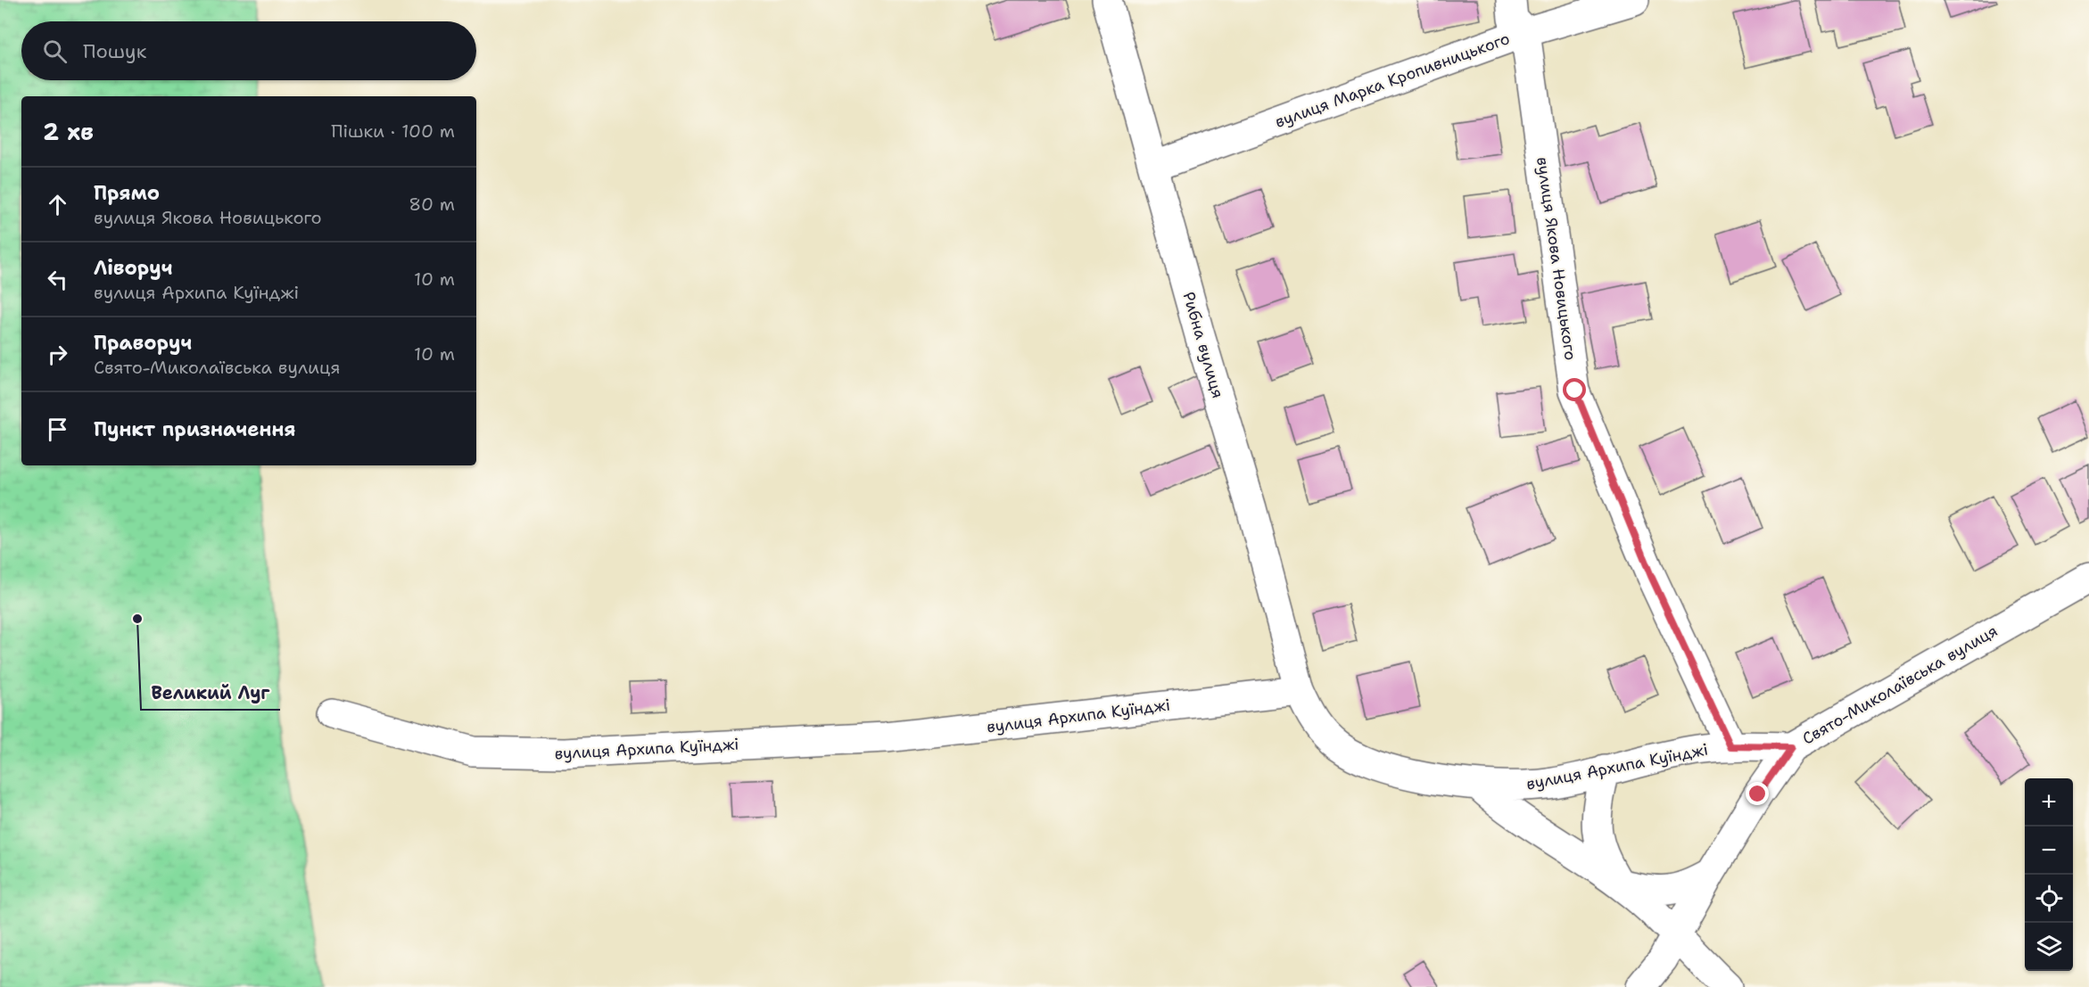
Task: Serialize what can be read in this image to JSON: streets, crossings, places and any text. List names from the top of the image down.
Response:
{
  "streets": {
    "street": [
      "вулиця Марка Кропивницького",
      "вулиця Якова Новицького",
      "Рибна вулиця",
      "Свято-Миколаївська вулиця",
      "вулиця Архипа Куїнджі"
    ]
  },
  "crossings": [
    ["вулиця Марка Кропивницького", "вулиця Якова Новицького"],
    ["вулиця Марка Кропивницького", "Рибна вулиця"],
    ["вулиця Якова Новицького", "вулиця Архипа Куїнджі"],
    ["Рибна вулиця", "вулиця Архипа Куїнджі"],
    ["Свято-Миколаївська вулиця", "вулиця Архипа Куїнджі"]
  ],
  "places": ["Великий Луг"],
  "page": {
    "search": "Пошук",
    "heading": ["2 хв", "Пішки · 100 m"],
    "list": [
      ["Прямо", "вулиця Якова Новицького", "80 m"],
      ["Ліворуч", "вулиця Архипа Куїнджі", "10 m"],
      ["Праворуч", "Свято-Миколаївська вулиця", "10 m"],
      "Пункт призначення"
    ],
    "map_buttons": ["+", "−"]
  }
}
